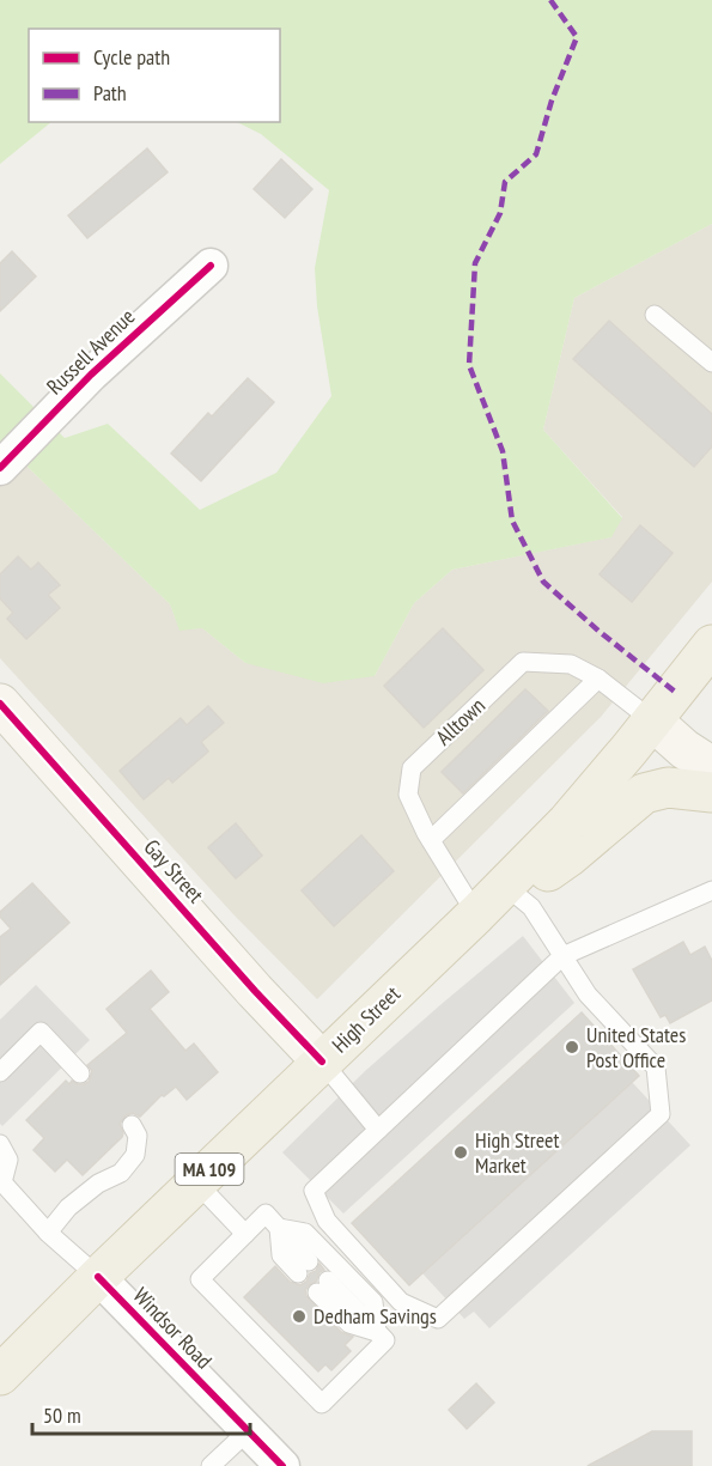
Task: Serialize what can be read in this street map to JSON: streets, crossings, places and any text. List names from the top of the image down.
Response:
{
  "streets": {
    "main road": ["High Street", "MA 109"],
    "street": ["Russell Avenue", "Gay Street", "Windsor Road"],
    "lane": ["Alltown"]
  },
  "crossings": [
    ["Alltown", "High Street"],
    ["Gay Street", "High Street"],
    ["High Street", "Windsor Road"]
  ],
  "places": ["United States Post Office", "High Street Market", "Dedham Savings"],
  "legend": ["Cycle path", "Path"],
  "scale_bar": "50 m"
}
